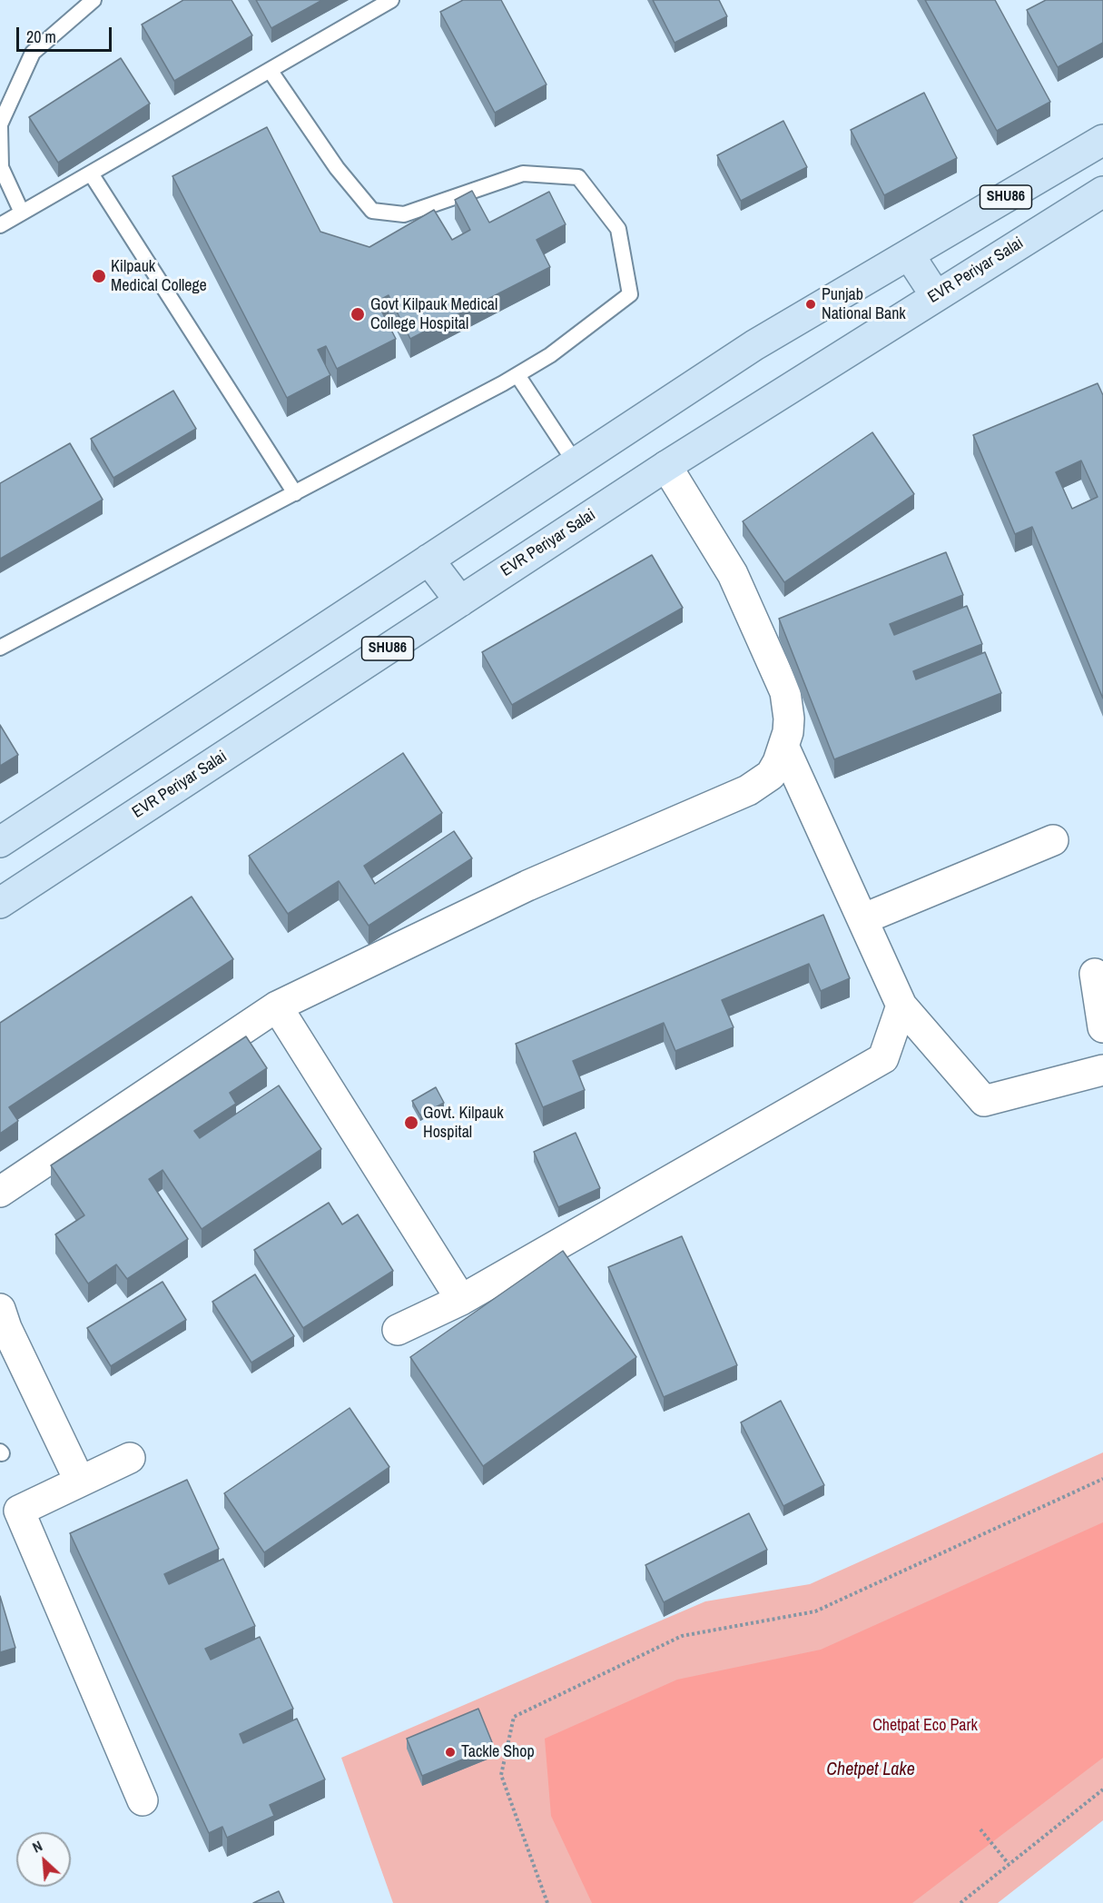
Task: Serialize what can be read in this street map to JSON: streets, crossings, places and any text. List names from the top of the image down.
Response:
{
  "streets": {
    "main road": ["SHU86", "EVR Periyar Salai"]
  },
  "water": ["Chetpet Lake"],
  "parks": ["Chetpat Eco Park"],
  "places": [
    "Kilpauk Medical College",
    "Punjab National Bank",
    "Govt Kilpauk Medical College Hospital",
    "Govt. Kilpauk Hospital",
    "Tackle Shop"
  ],
  "scale_bar": "20 m",
  "north": "top left"
}
